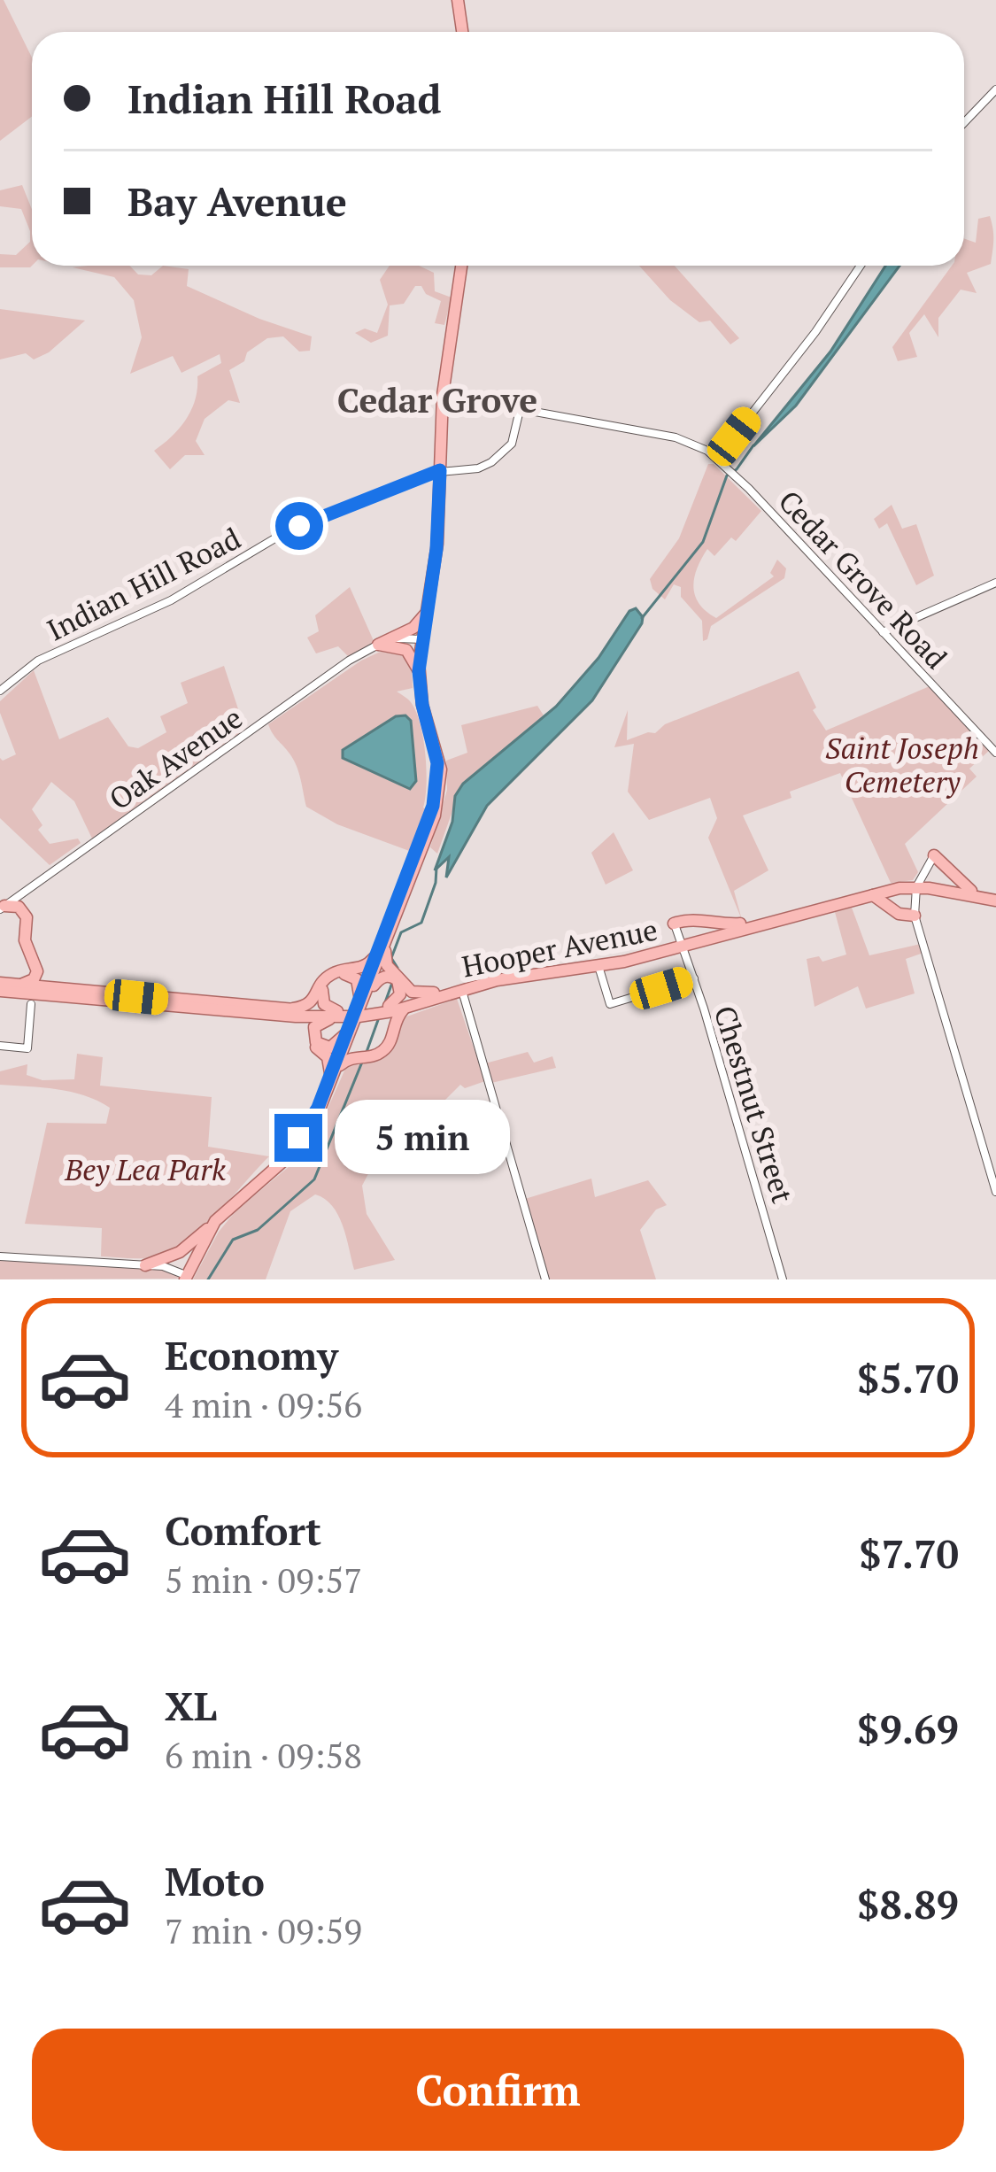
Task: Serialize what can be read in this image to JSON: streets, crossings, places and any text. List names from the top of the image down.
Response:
{
  "streets": {
    "main road": ["Hooper Avenue"],
    "street": [
      "Cedar Grove Road",
      "Indian Hill Road",
      "Oak Avenue",
      "Chestnut Street"
    ]
  },
  "crossings": [
    ["Cedar Grove Road", "Indian Hill Road"],
    ["Hooper Avenue", "Chestnut Street"]
  ],
  "districts": ["Cedar Grove"],
  "parks": ["Saint Joseph Cemetery", "Bey Lea Park"],
  "page": {
    "banner": ["Indian Hill Road", "Bay Avenue"],
    "bubble": "5 min",
    "list": [
      {
        "name": "Economy",
        "note": "4 min · 09:56",
        "value": "$5.70"
      },
      {
        "name": "Comfort",
        "note": "5 min · 09:57",
        "value": "$7.70"
      },
      {
        "name": "XL",
        "note": "6 min · 09:58",
        "value": "$9.69"
      },
      {
        "name": "Moto",
        "note": "7 min · 09:59",
        "value": "$8.89"
      }
    ],
    "buttons": "Confirm"
  }
}
